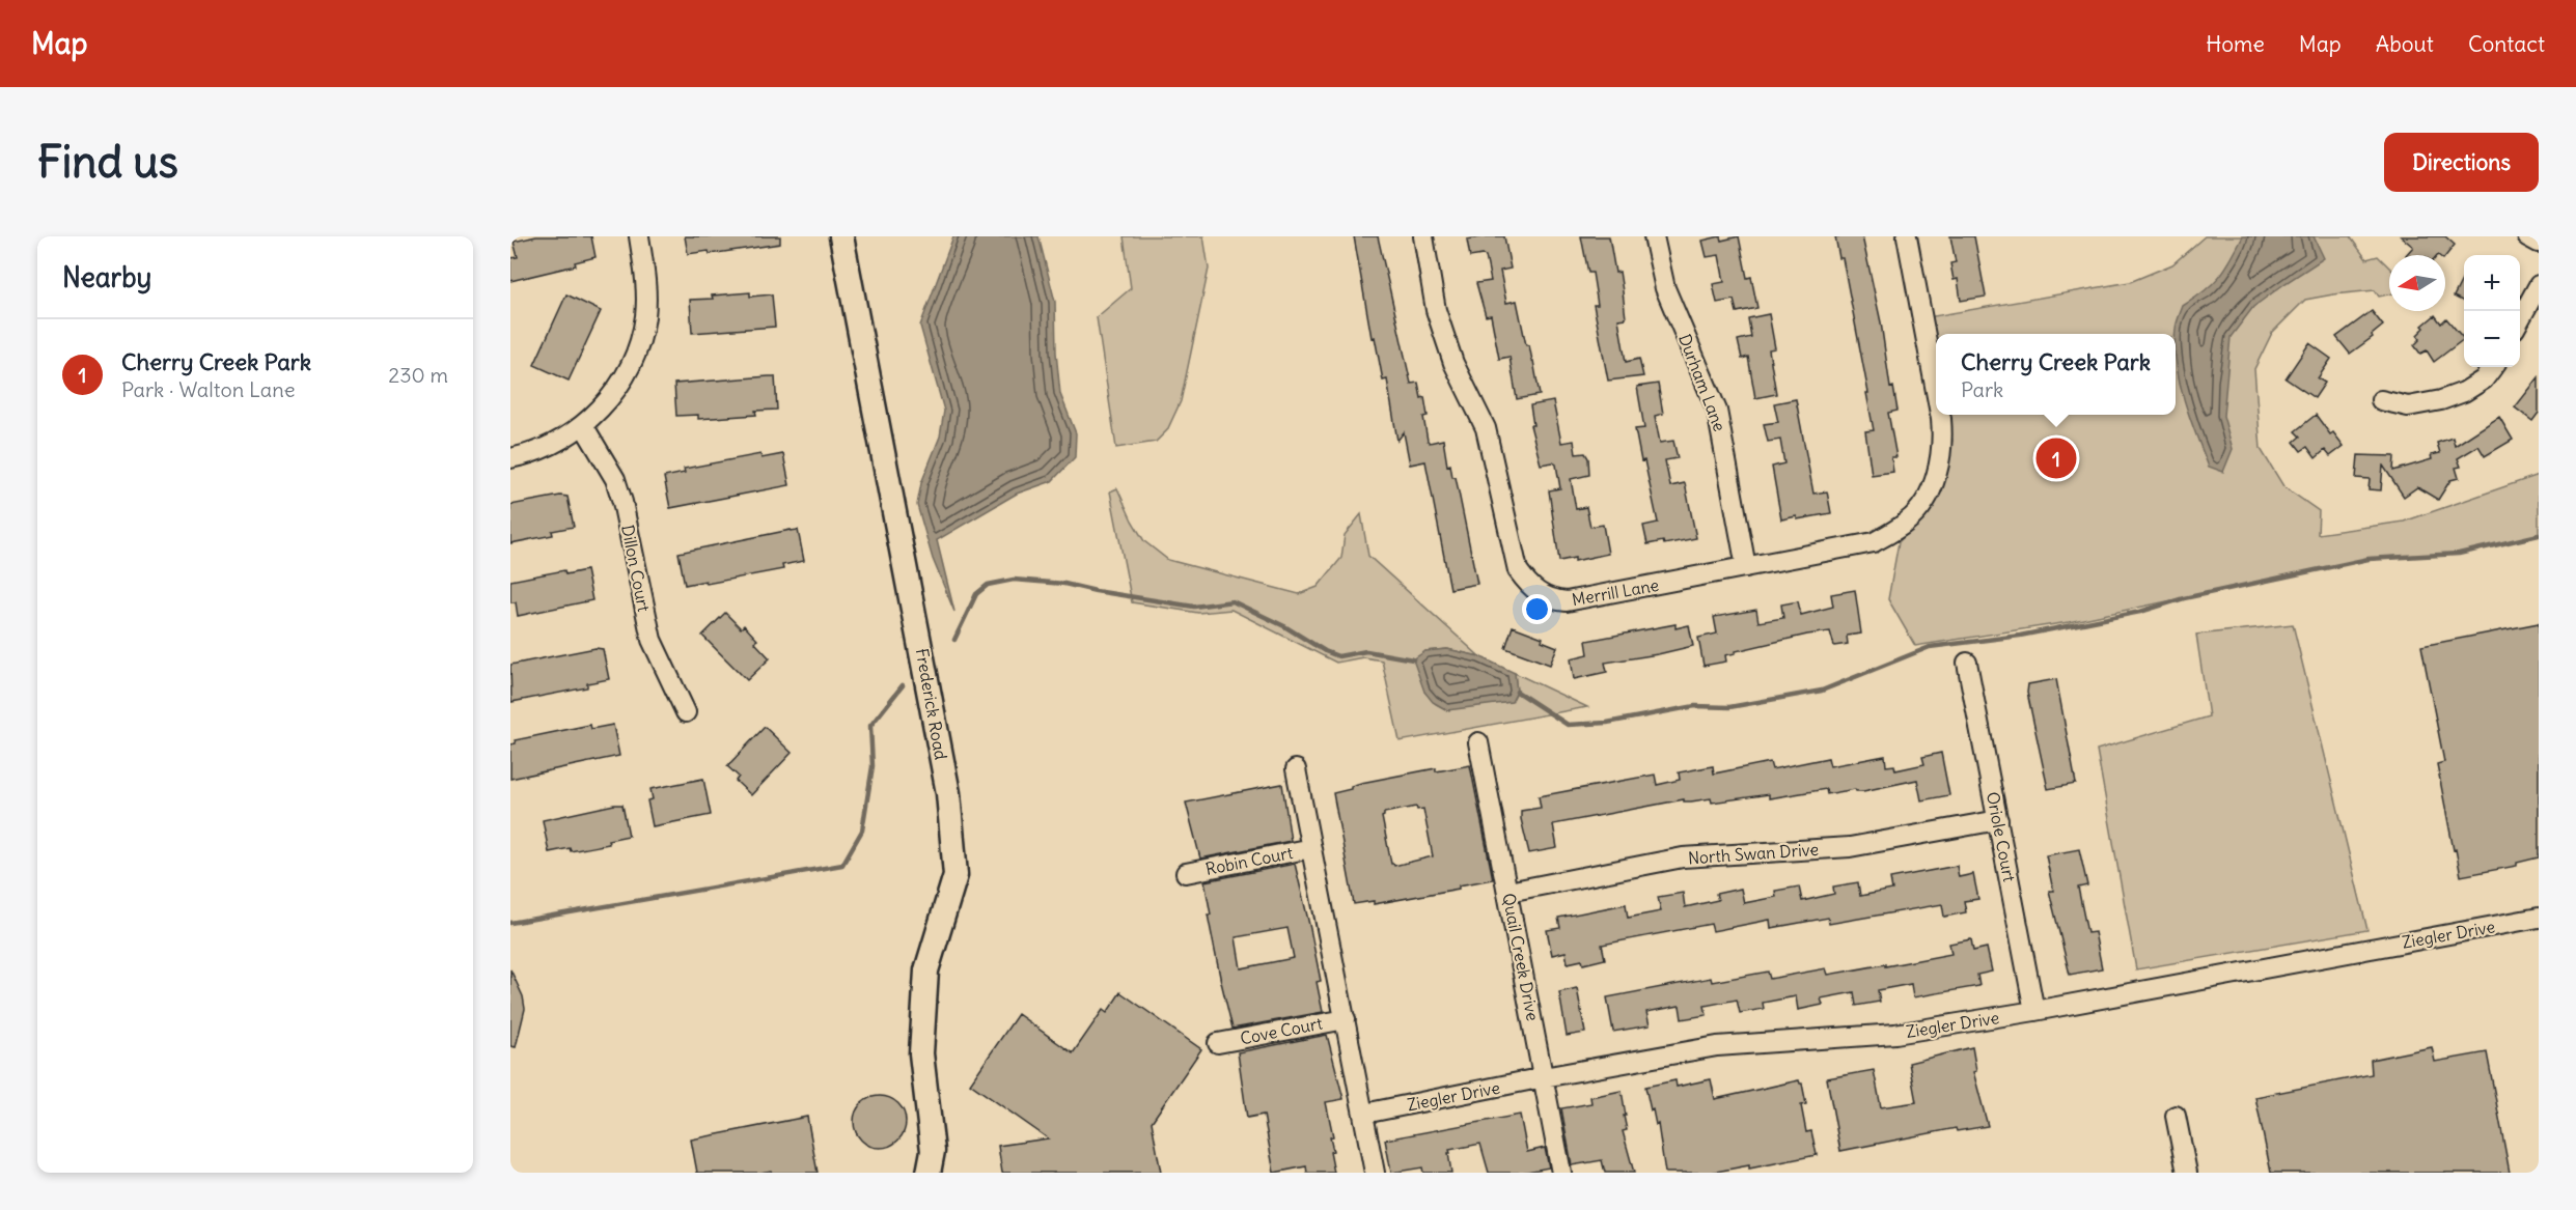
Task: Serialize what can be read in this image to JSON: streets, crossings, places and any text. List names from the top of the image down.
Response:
{
  "streets": {
    "street": [
      "Durham Lane",
      "Dillon Court",
      "Merrill Lane",
      "Frederick Road",
      "Oriole Court",
      "North Swan Drive",
      "Robin Court",
      "Ziegler Drive",
      "Quail Creek Drive",
      "Cove Court"
    ]
  },
  "crossings": [
    ["Durham Lane", "Merrill Lane"],
    ["Oriole Court", "North Swan Drive"],
    ["Oriole Court", "Ziegler Drive"],
    ["North Swan Drive", "Quail Creek Drive"],
    ["Ziegler Drive", "Quail Creek Drive"]
  ],
  "north": "left",
  "page": {
    "header": "Map",
    "nav": [
      "Home",
      "Map",
      "About",
      "Contact"
    ],
    "buttons": "Directions",
    "title": "Find us",
    "heading": "Nearby",
    "map_buttons": ["+", "−"],
    "list": [
      {
        "mark": "1",
        "name": "Cherry Creek Park",
        "note": "Park · Walton Lane",
        "value": "230 m"
      }
    ],
    "popup": ["Cherry Creek Park", "Park"],
    "pins": "1"
  }
}
